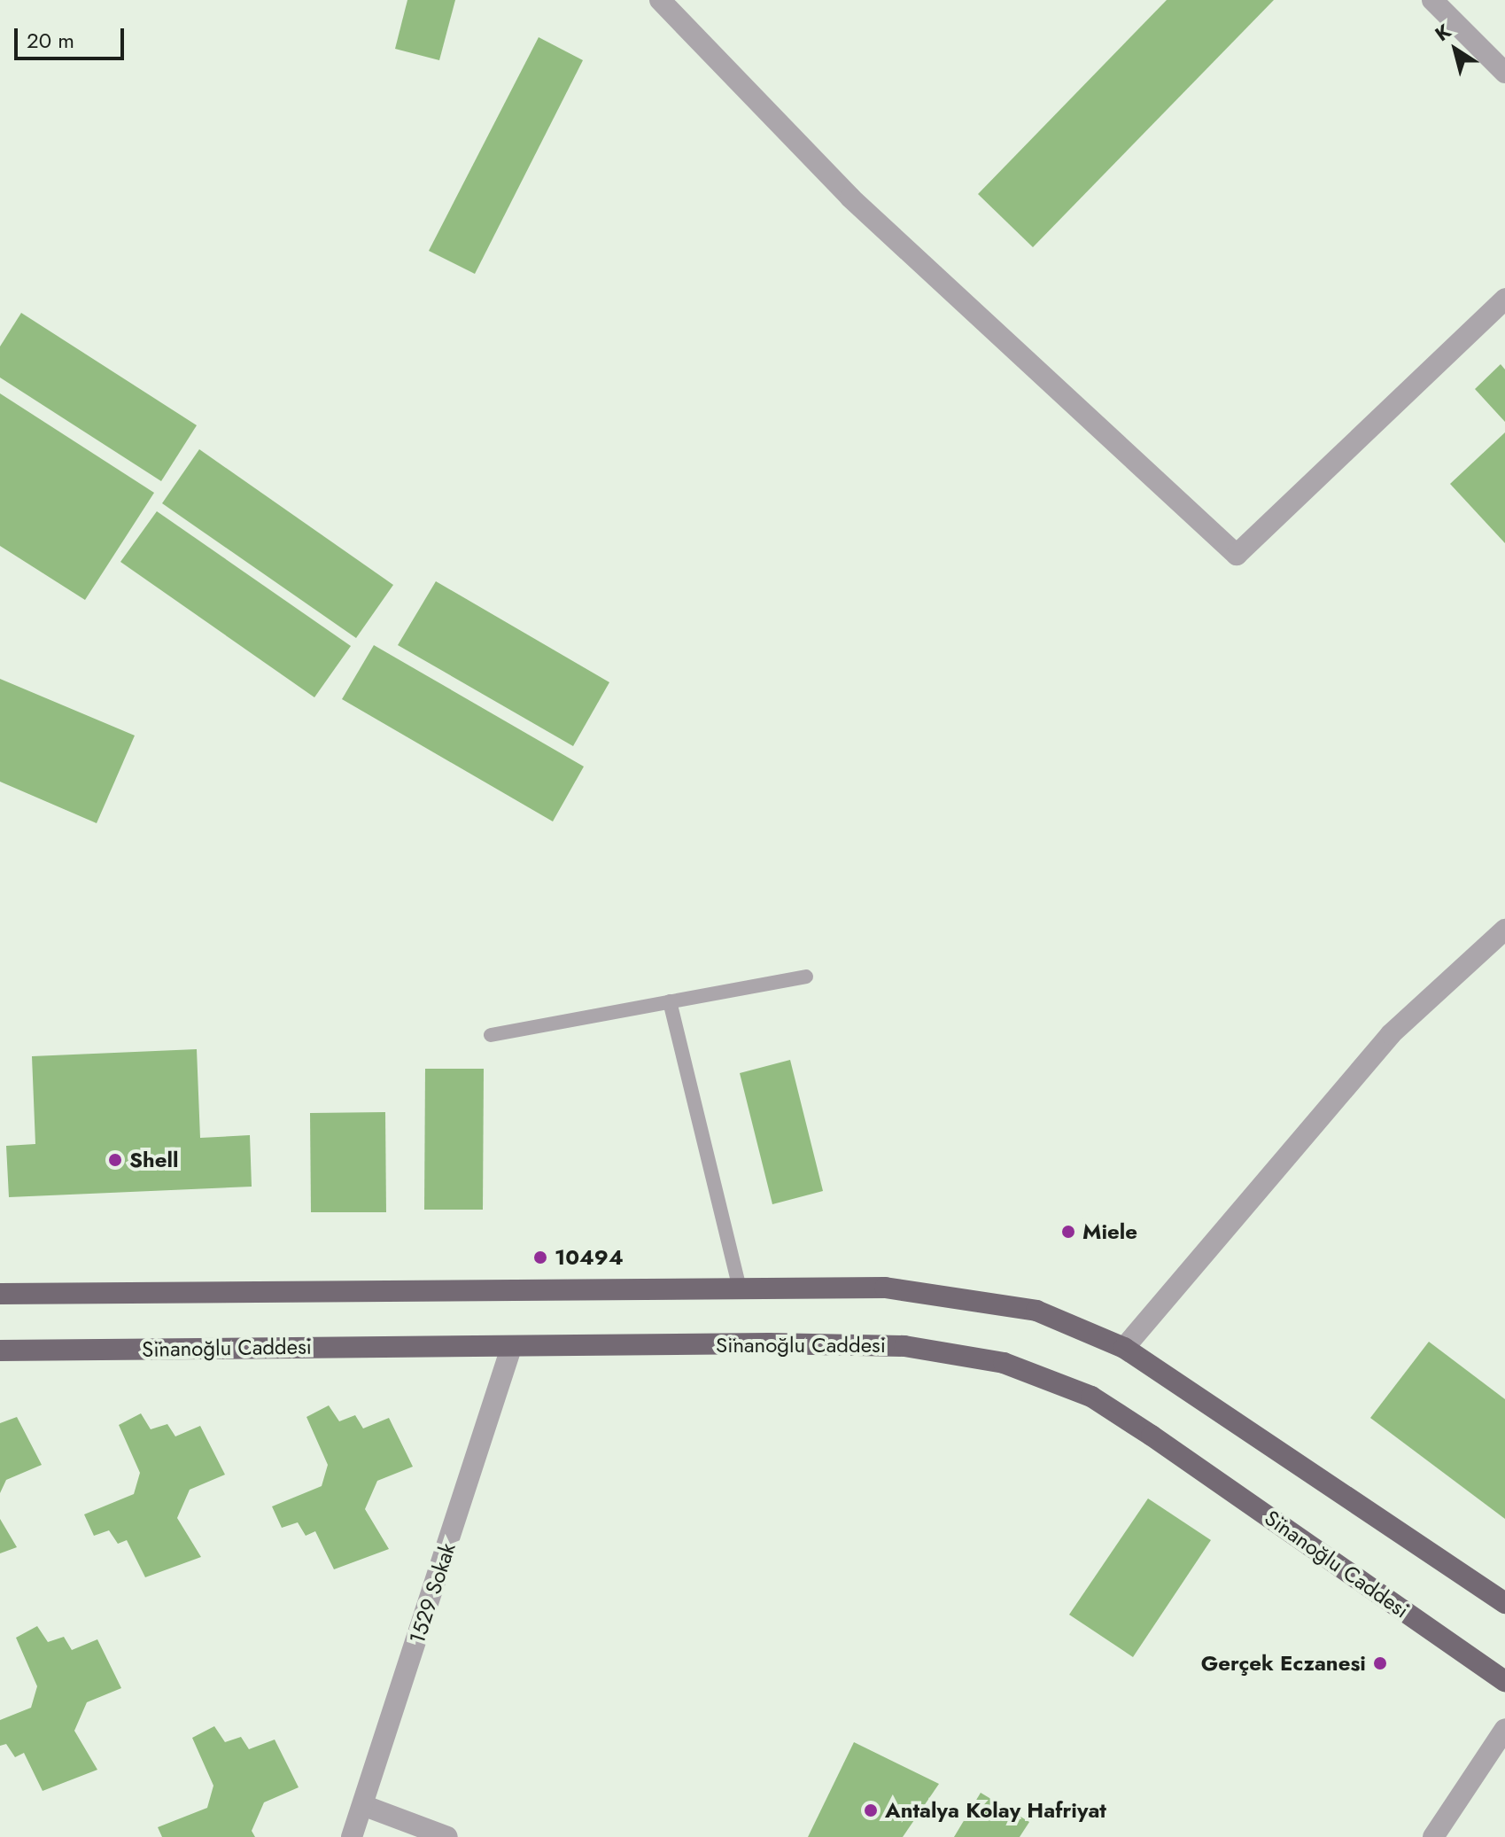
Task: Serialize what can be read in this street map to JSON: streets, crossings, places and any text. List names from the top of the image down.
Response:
{
  "streets": {
    "main road": ["Si̇nanoğlu Caddesi"],
    "street": ["1529 Sokak"]
  },
  "crossings": [
    ["Si̇nanoğlu Caddesi", "1529 Sokak"]
  ],
  "places": [
    "Shell",
    "Miele",
    "10494",
    "Gerçek Eczanesi",
    "Antalya Kolay Hafriyat"
  ],
  "scale_bar": "20 m",
  "north": "top left"
}
